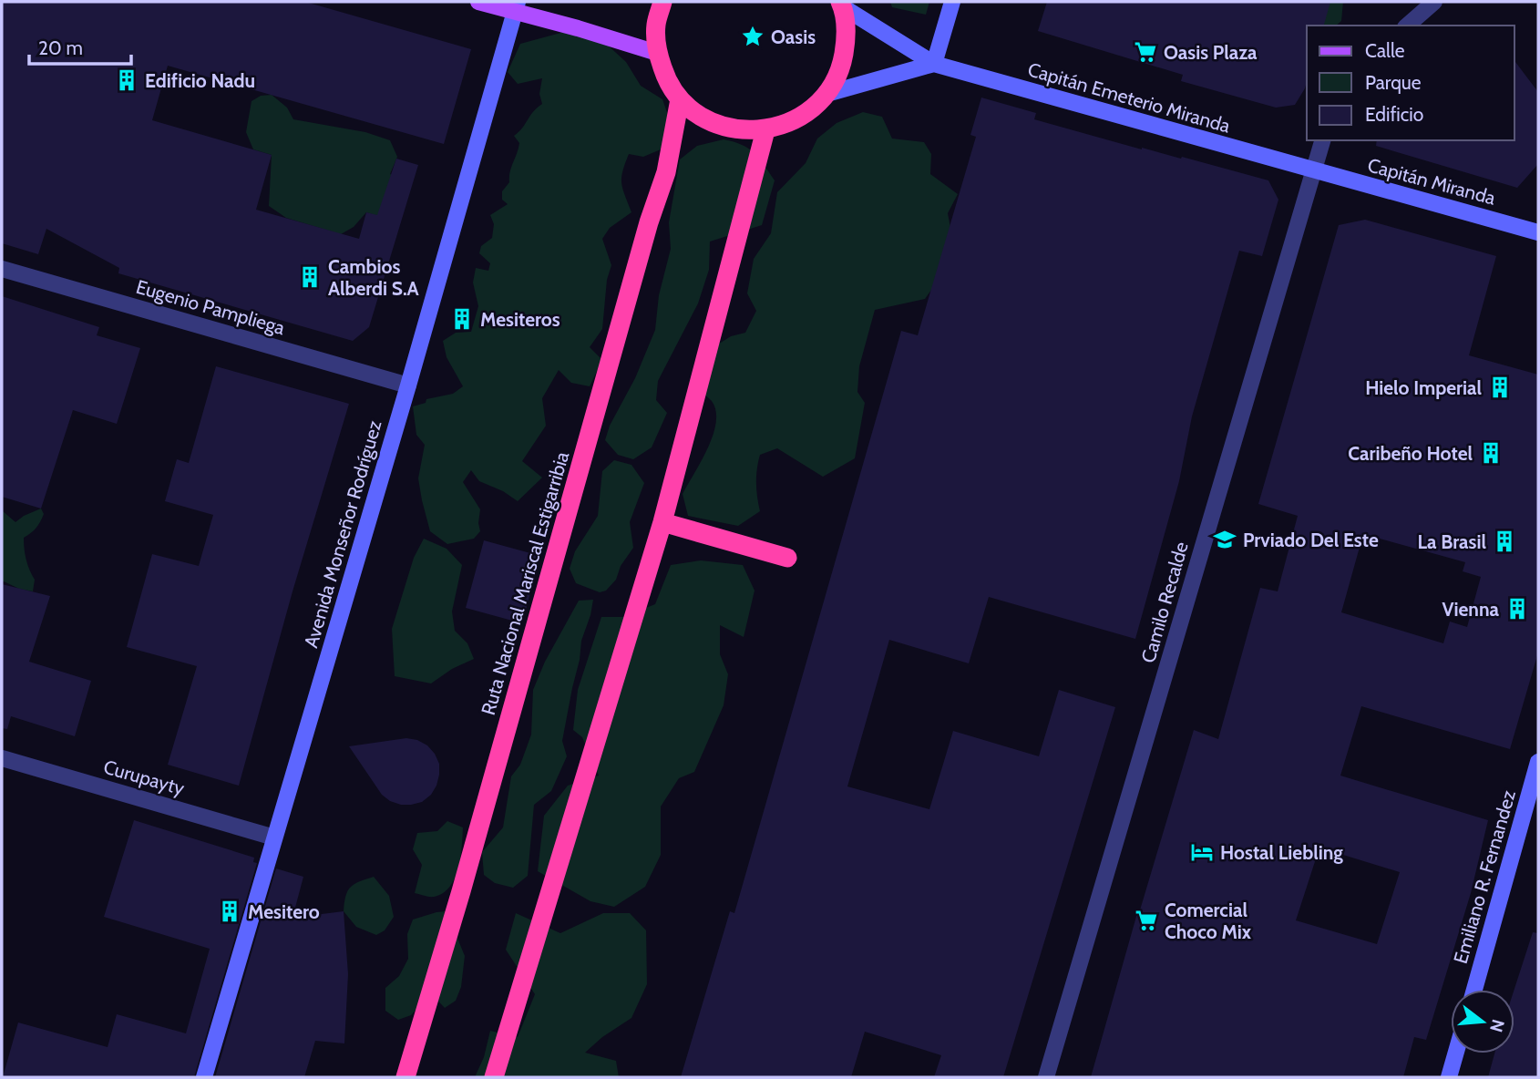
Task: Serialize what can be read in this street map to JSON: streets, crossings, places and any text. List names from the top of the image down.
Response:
{
  "streets": {
    "highway": ["Ruta Nacional Mariscal Estigarribia"],
    "street": [
      "Capitán Emeterio Miranda",
      "Capitán Miranda",
      "Eugenio Pampliega",
      "Avenida Monseñor Rodríguez",
      "Camilo Recalde",
      "Curupayty",
      "Emiliano R. Fernandez"
    ]
  },
  "crossings": [
    ["Capitán Emeterio Miranda", "Capitán Miranda"],
    ["Capitán Emeterio Miranda", "Camilo Recalde"],
    ["Capitán Miranda", "Camilo Recalde"],
    ["Eugenio Pampliega", "Avenida Monseñor Rodríguez"],
    ["Avenida Monseñor Rodríguez", "Curupayty"]
  ],
  "places": {
    "place": ["Oasis"],
    "supermarket": ["Oasis Plaza", "Comercial Choco Mix"],
    "building": [
      "Edificio Nadu",
      "Cambios Alberdi S.A",
      "Mesiteros",
      "Hielo Imperial",
      "Caribeño Hotel",
      "La Brasil",
      "Vienna",
      "Mesitero"
    ],
    "school or university": ["Prviado Del Este"],
    "hotel": ["Hostal Liebling"]
  },
  "legend": ["Calle", "Parque", "Edificio"],
  "scale_bar": "20 m",
  "north": "right"
}
